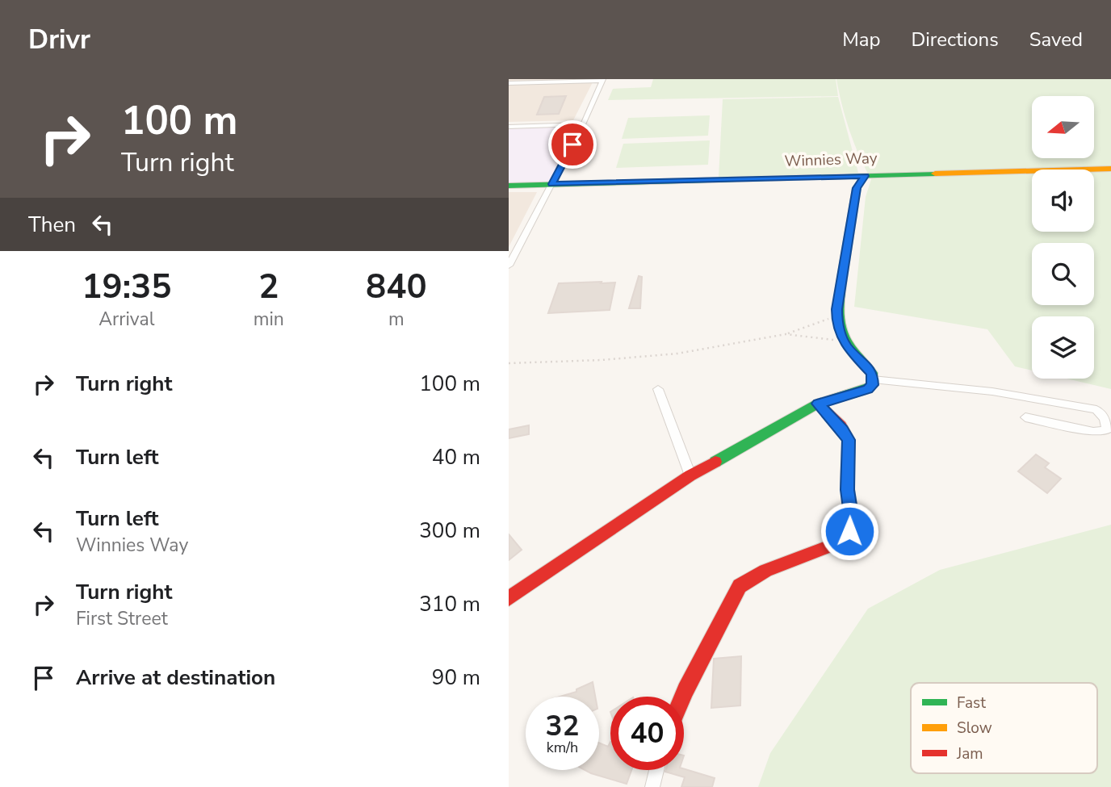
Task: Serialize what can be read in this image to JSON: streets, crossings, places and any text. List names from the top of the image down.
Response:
{
  "streets": {
    "street": ["Winnies Way"]
  },
  "legend": ["Fast", "Slow", "Jam"],
  "north": "left",
  "page": {
    "header": "Drivr",
    "nav": ["Map", "Directions", "Saved"],
    "turn": ["100 m", "Turn right"],
    "then": "Then",
    "eta": [
      "19:35",
      "Arrival",
      "2",
      "min",
      "840",
      "m"
    ],
    "list": [
      {
        "name": "Turn right",
        "value": "100 m"
      },
      {
        "name": "Turn left",
        "value": "40 m"
      },
      {
        "name": "Turn left",
        "note": "Winnies Way",
        "value": "300 m"
      },
      {
        "name": "Turn right",
        "note": "First Street",
        "value": "310 m"
      },
      {
        "name": "Arrive at destination",
        "value": "90 m"
      }
    ],
    "speed": "32 km/h",
    "limit": "40"
  }
}
